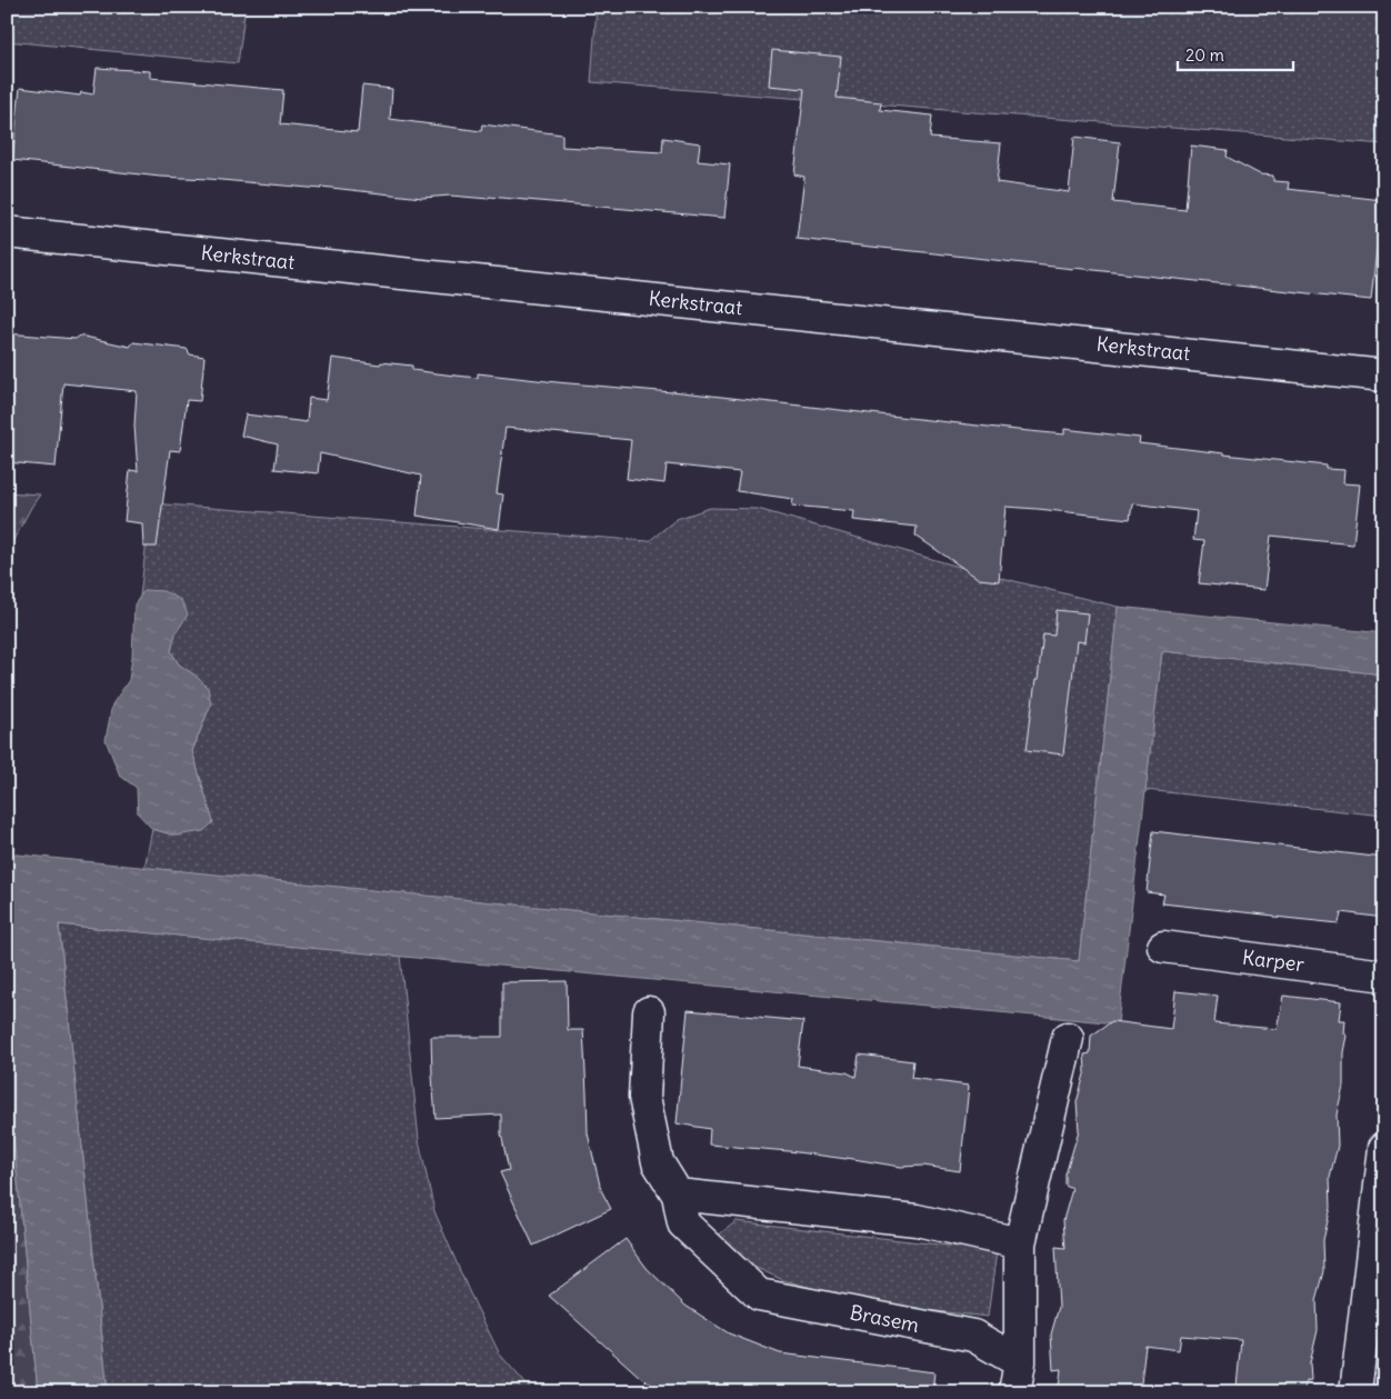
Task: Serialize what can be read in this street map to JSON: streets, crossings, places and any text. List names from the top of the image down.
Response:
{
  "streets": {
    "street": ["Kerkstraat", "Karper", "Brasem"]
  },
  "scale_bar": "20 m"
}
